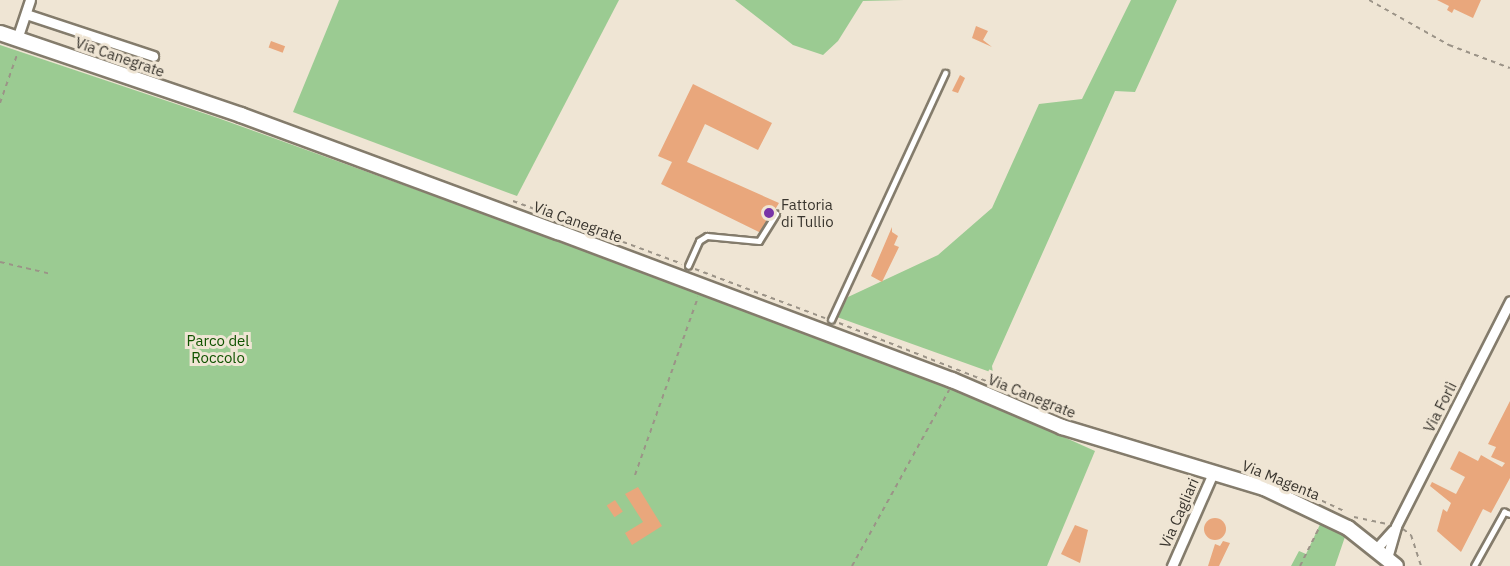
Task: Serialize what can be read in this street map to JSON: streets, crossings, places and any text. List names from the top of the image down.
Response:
{
  "streets": {
    "street": [
      "Via Canegrate",
      "Via Forlì",
      "Via Magenta",
      "Via Cagliari"
    ]
  },
  "crossings": [
    ["Via Canegrate", "Via Magenta"],
    ["Via Forlì", "Via Magenta"],
    ["Via Magenta", "Via Cagliari"]
  ],
  "parks": ["Parco del Roccolo"],
  "places": ["Fattoria di Tullio"]
}
